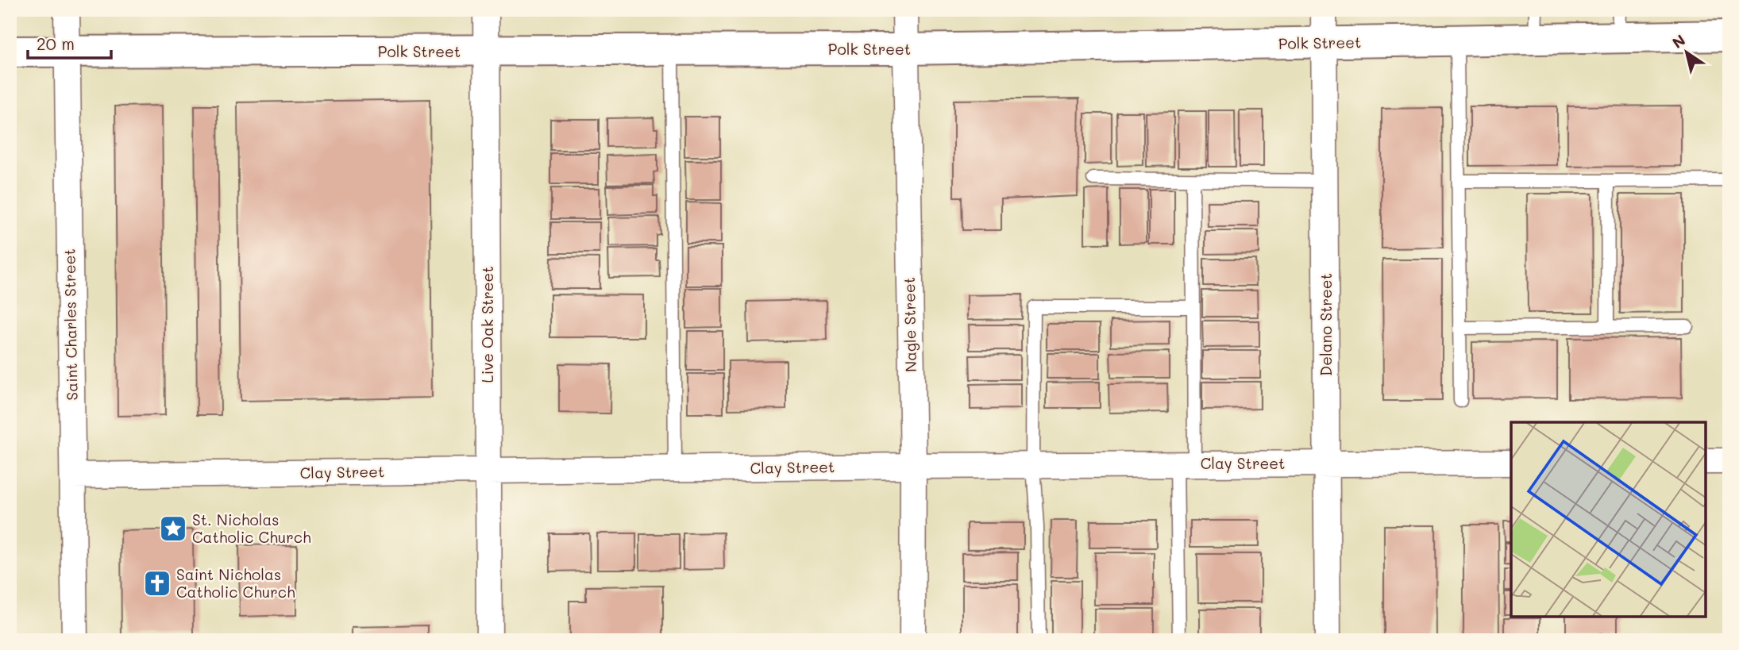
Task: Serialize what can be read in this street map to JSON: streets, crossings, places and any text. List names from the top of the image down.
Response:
{
  "streets": {
    "main road": ["Polk Street"],
    "street": [
      "Saint Charles Street",
      "Live Oak Street",
      "Nagle Street",
      "Delano Street",
      "Clay Street"
    ]
  },
  "crossings": [
    ["Polk Street", "Saint Charles Street"],
    ["Polk Street", "Live Oak Street"],
    ["Polk Street", "Nagle Street"],
    ["Polk Street", "Delano Street"],
    ["Saint Charles Street", "Clay Street"],
    ["Live Oak Street", "Clay Street"],
    ["Nagle Street", "Clay Street"],
    ["Delano Street", "Clay Street"]
  ],
  "places": {
    "place": ["St. Nicholas Catholic Church"],
    "church": ["Saint Nicholas Catholic Church"]
  },
  "scale_bar": "20 m",
  "north": "top left"
}
